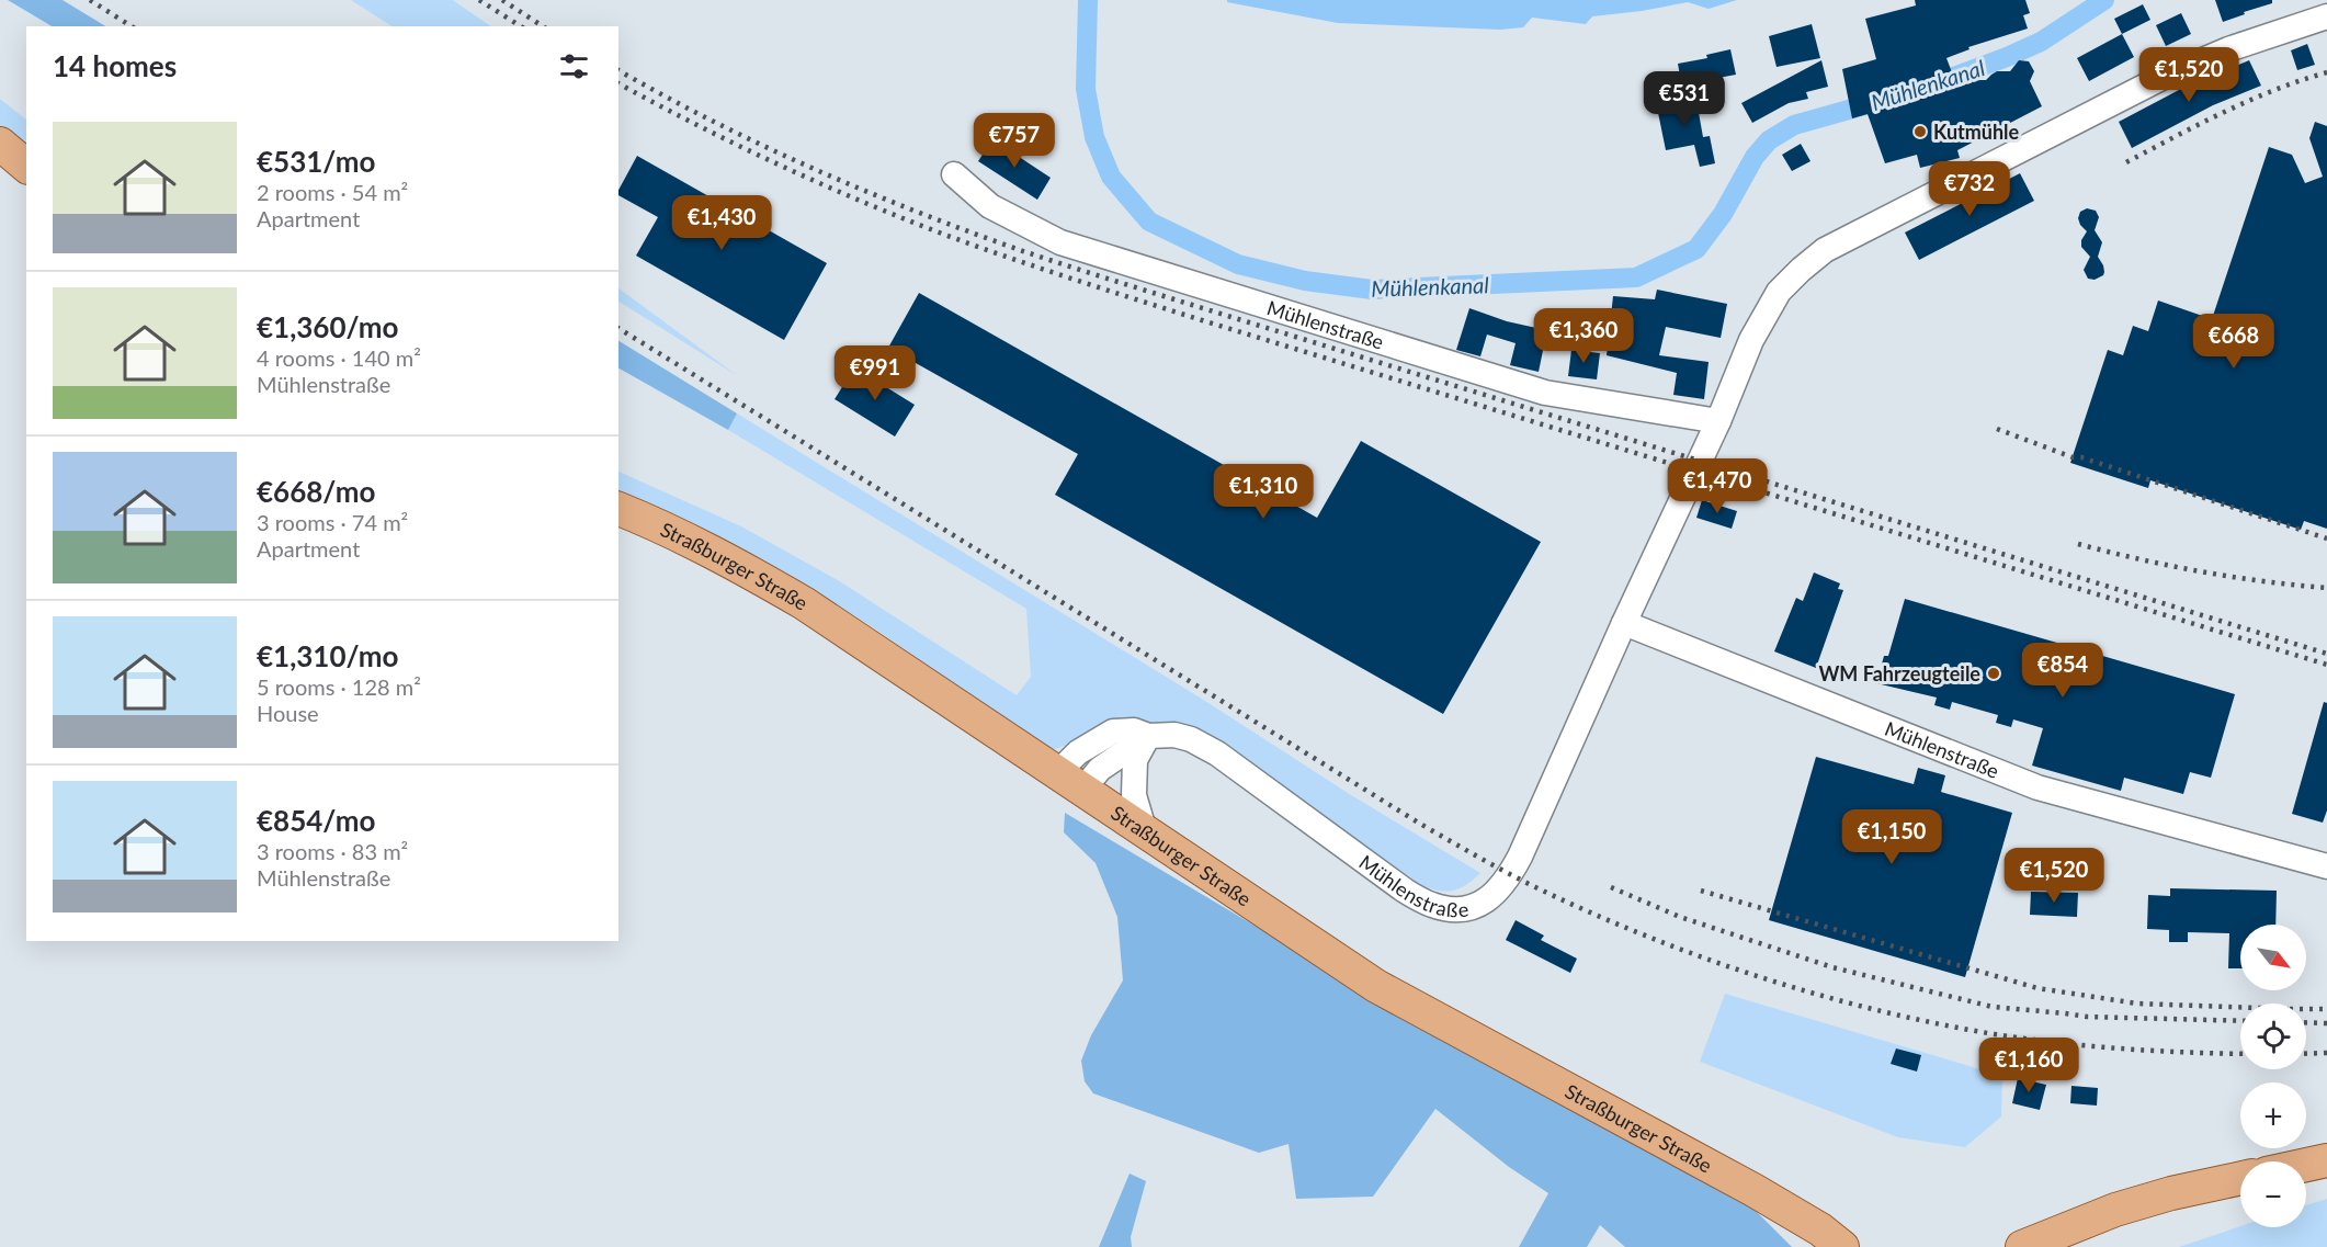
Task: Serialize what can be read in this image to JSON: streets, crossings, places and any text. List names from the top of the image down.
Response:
{
  "streets": {
    "main road": ["Straßburger Straße"],
    "street": ["Mühlenstraße"]
  },
  "crossings": [
    ["Mühlenstraße", "Straßburger Straße"]
  ],
  "water": ["Mühlenkanal"],
  "places": ["Kutmühle", "WM Fahrzeugteile"],
  "north": "bottom right",
  "page": {
    "heading": "14 homes",
    "price": [
      "€1,520",
      "€531",
      "€757",
      "€732",
      "€1,430",
      "€1,360",
      "€668",
      "€991",
      "€1,470",
      "€1,310",
      "€854",
      "€1,150",
      "€1,520",
      "€1,160"
    ],
    "list": [
      {
        "name": "€531/mo",
        "note": "2 rooms · 54 m² · Apartment"
      },
      {
        "name": "€1,360/mo",
        "note": "4 rooms · 140 m² · Mühlenstraße"
      },
      {
        "name": "€668/mo",
        "note": "3 rooms · 74 m² · Apartment"
      },
      {
        "name": "€1,310/mo",
        "note": "5 rooms · 128 m² · House"
      },
      {
        "name": "€854/mo",
        "note": "3 rooms · 83 m² · Mühlenstraße"
      }
    ],
    "map_buttons": ["+", "−"]
  }
}
